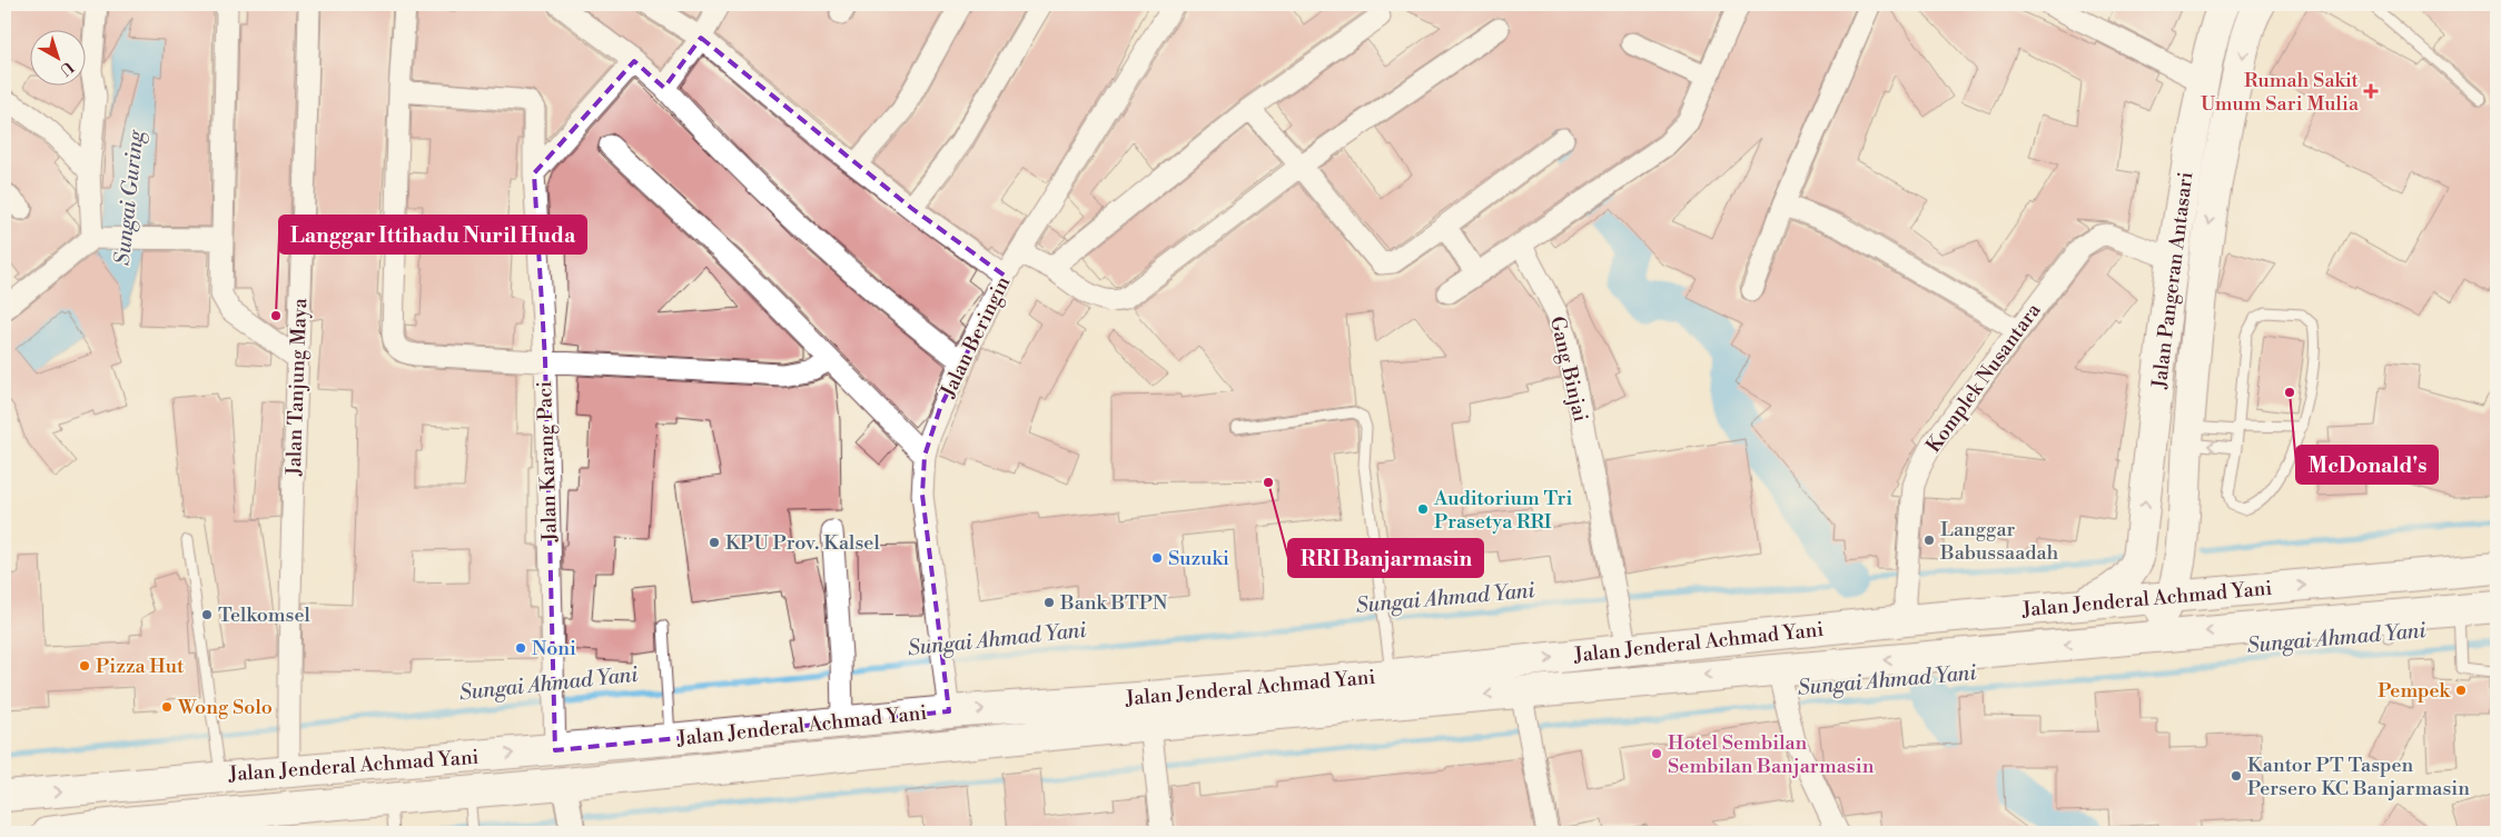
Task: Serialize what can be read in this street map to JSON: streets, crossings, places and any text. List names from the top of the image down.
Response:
{
  "streets": {
    "highway": ["Jalan Pangeran Antasari", "Jalan Jenderal Achmad Yani"],
    "street": [
      "Jalan Beringin",
      "Gang Binjai",
      "Komplek Nusantara",
      "Jalan Tanjung Maya",
      "Jalan Karang Paci"
    ]
  },
  "crossings": [
    ["Jalan Pangeran Antasari", "Komplek Nusantara"],
    ["Jalan Pangeran Antasari", "Jalan Jenderal Achmad Yani"],
    ["Jalan Beringin", "Jalan Jenderal Achmad Yani"],
    ["Gang Binjai", "Jalan Jenderal Achmad Yani"],
    ["Komplek Nusantara", "Jalan Jenderal Achmad Yani"],
    ["Jalan Tanjung Maya", "Jalan Jenderal Achmad Yani"],
    ["Jalan Karang Paci", "Jalan Jenderal Achmad Yani"]
  ],
  "water": ["Sungai Guring", "Sungai Ahmad Yani"],
  "places": {
    "health": ["Rumah Sakit Umum Sari Mulia"],
    "other": [
      "Langgar Ittihadu Nuril Huda",
      "McDonald's",
      "RRI Banjarmasin",
      "Auditorium Tri Prasetya RRI",
      "Langgar Babussaadah",
      "KPU Prov. Kalsel",
      "Suzuki",
      "Bank BTPN",
      "Telkomsel",
      "Noni",
      "Pizza Hut",
      "Pempek",
      "Wong Solo",
      "Hotel Sembilan Sembilan Banjarmasin",
      "Kantor PT Taspen Persero KC Banjarmasin"
    ]
  },
  "north": "bottom right"
}
